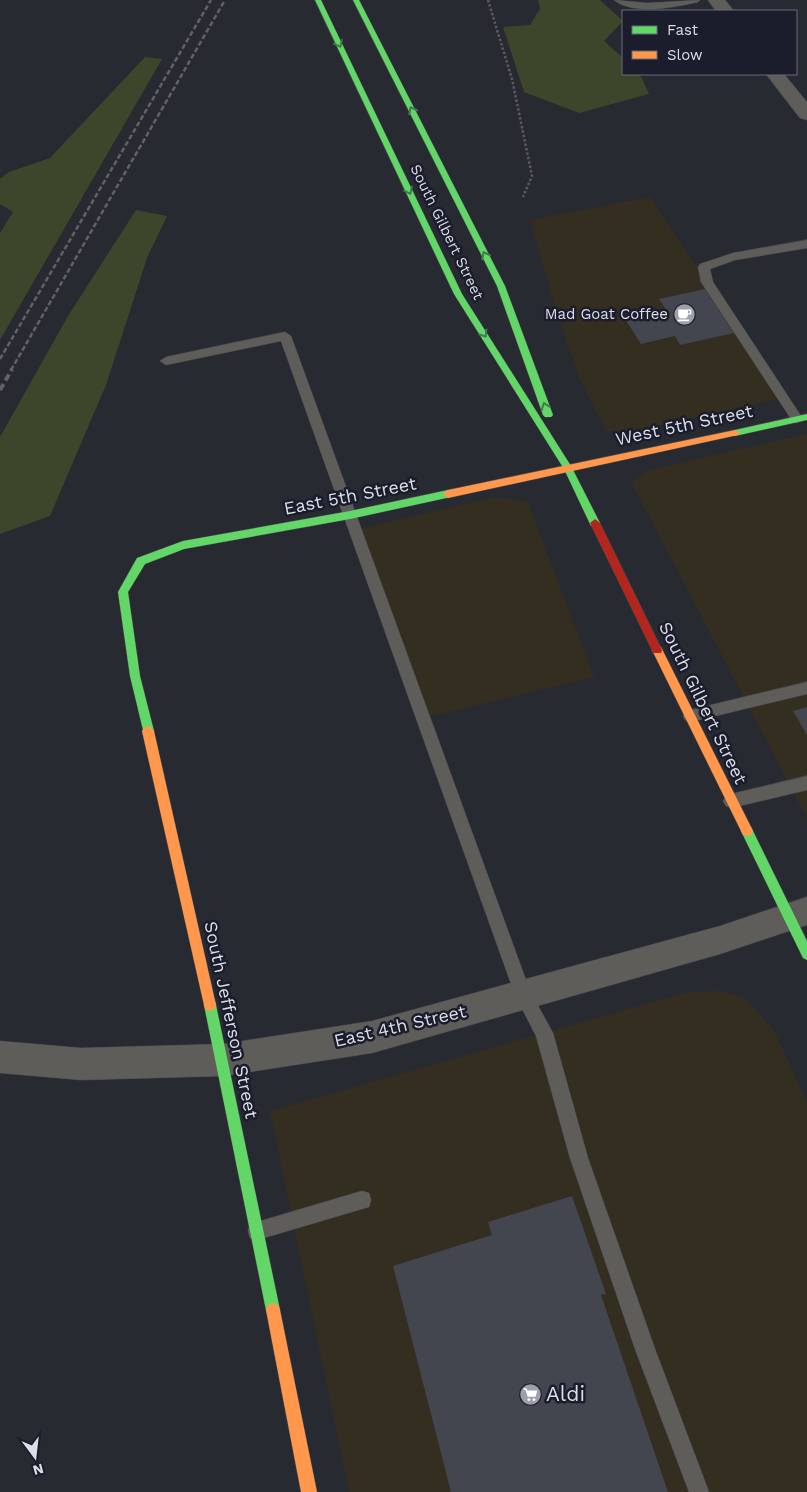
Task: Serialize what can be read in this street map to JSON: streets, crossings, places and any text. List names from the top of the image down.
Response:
{
  "streets": {
    "main road": [
      "South Gilbert Street",
      "West 5th Street",
      "East 5th Street",
      "South Jefferson Street"
    ],
    "street": ["East 4th Street"]
  },
  "crossings": [
    ["South Gilbert Street", "West 5th Street"],
    ["South Gilbert Street", "East 5th Street"],
    ["South Gilbert Street", "East 4th Street"],
    ["West 5th Street", "East 5th Street"],
    ["East 5th Street", "South Jefferson Street"],
    ["South Jefferson Street", "East 4th Street"]
  ],
  "places": {
    "cafe": ["Mad Goat Coffee"],
    "supermarket": ["Aldi"]
  },
  "legend": ["Fast", "Slow"],
  "north": "bottom"
}
